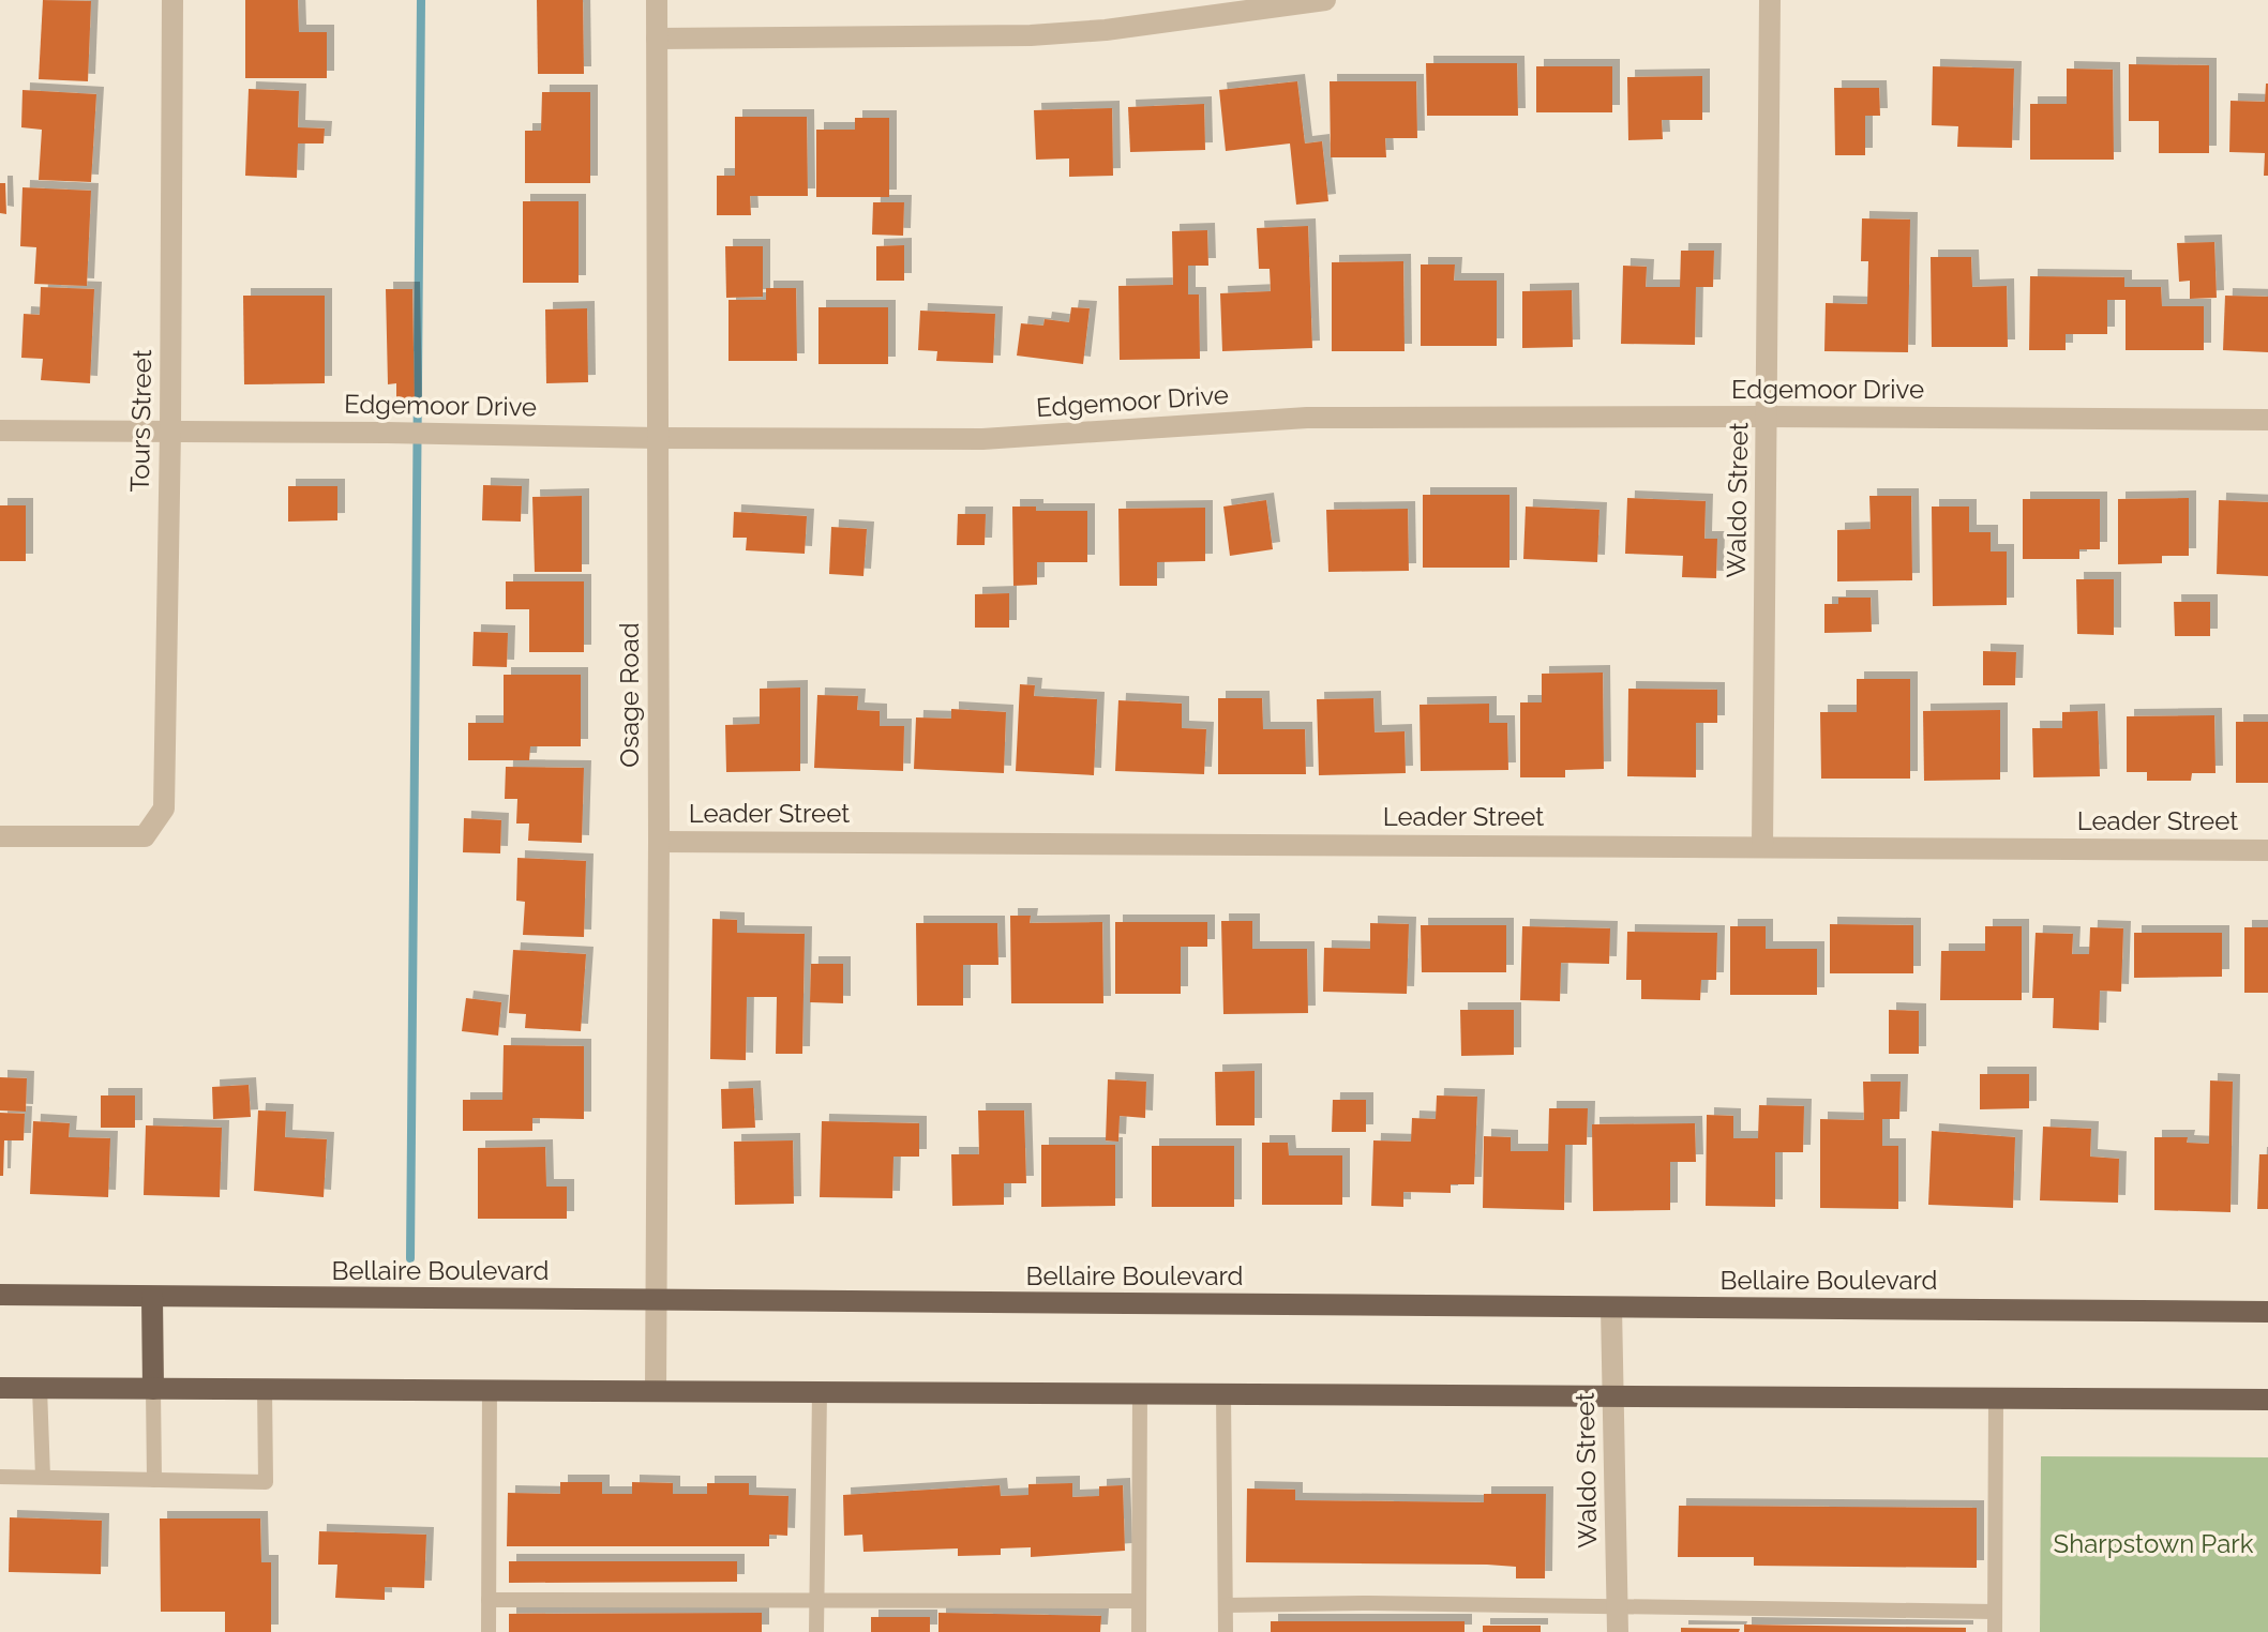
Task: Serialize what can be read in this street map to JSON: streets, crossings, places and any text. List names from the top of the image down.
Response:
{
  "streets": {
    "main road": ["Bellaire Boulevard"],
    "street": [
      "Edgemoor Drive",
      "Tours Street",
      "Waldo Street",
      "Osage Road",
      "Leader Street"
    ]
  },
  "crossings": [
    ["Edgemoor Drive", "Tours Street"],
    ["Edgemoor Drive", "Waldo Street"],
    ["Edgemoor Drive", "Osage Road"],
    ["Waldo Street", "Leader Street"],
    ["Waldo Street", "Bellaire Boulevard"],
    ["Osage Road", "Leader Street"],
    ["Osage Road", "Bellaire Boulevard"]
  ],
  "parks": ["Sharpstown Park"]
}
